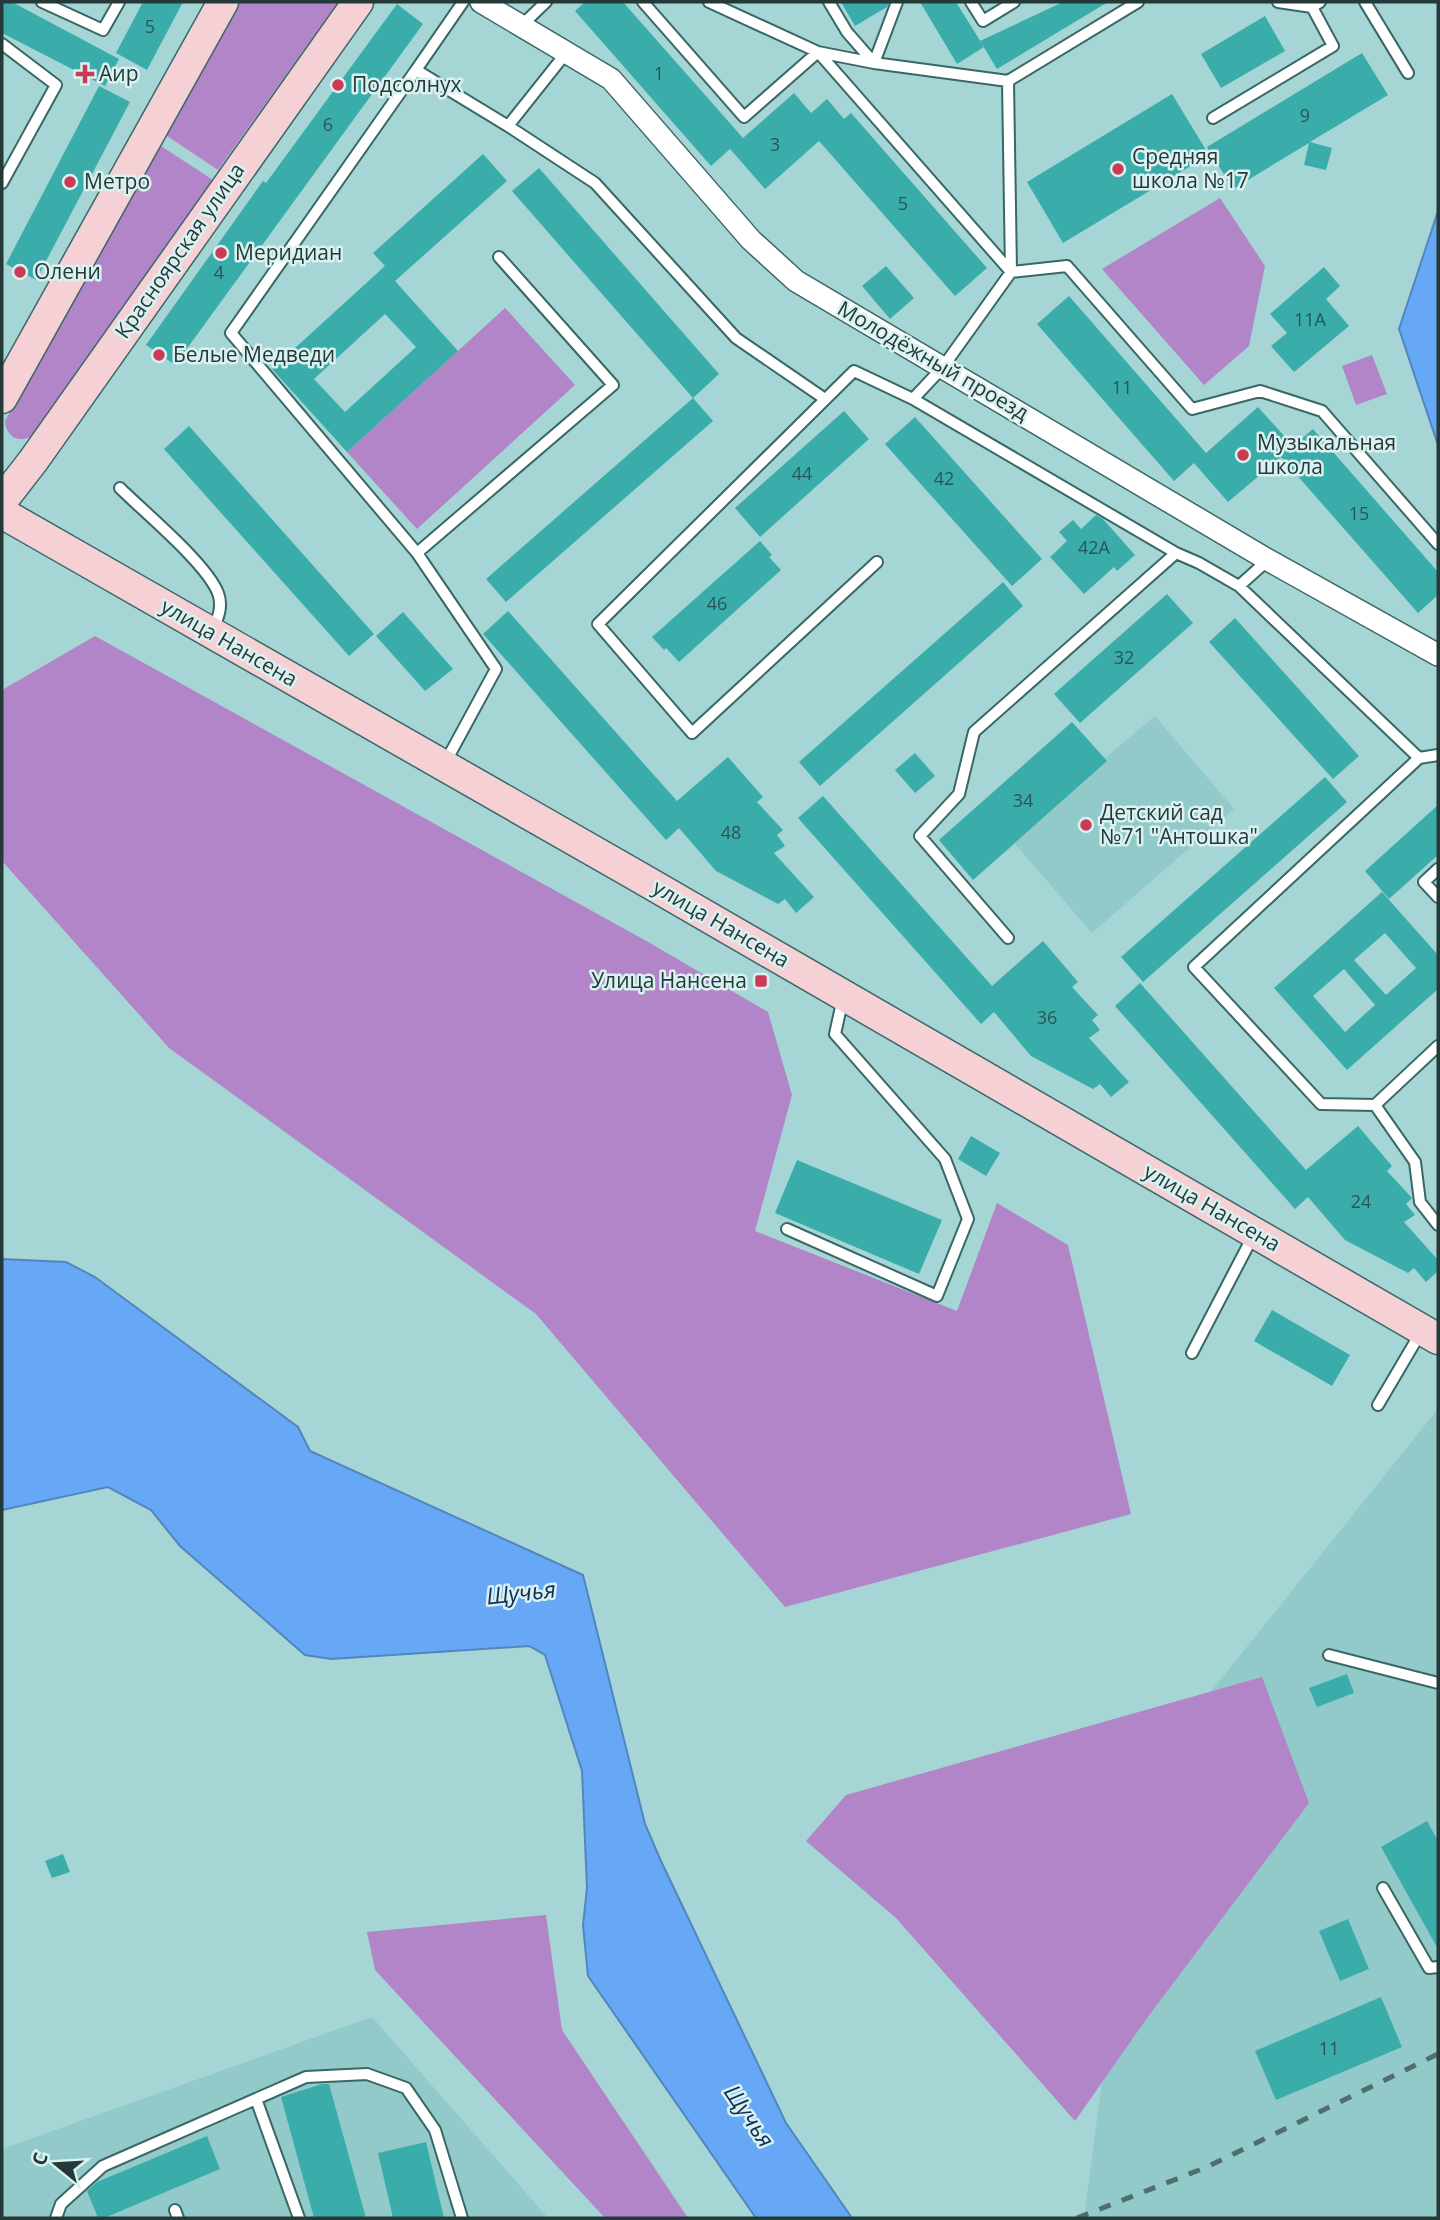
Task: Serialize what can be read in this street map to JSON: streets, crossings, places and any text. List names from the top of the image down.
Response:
{
  "streets": {
    "street": ["Красноярская улица", "Молодёжный проезд", "улица Нансена"]
  },
  "water": ["Щучья"],
  "places": {
    "health": ["Аир"],
    "other": [
      "Подсолнух",
      "Средняя школа №17",
      "Метро",
      "Меридиан",
      "Олени",
      "Белые Медведи",
      "Музыкальная школа",
      "Детский сад №71 \"Антошка\""
    ],
    "transit": ["Улица Нансена"]
  },
  "house_numbers": [
    "5",
    "1",
    "9",
    "6",
    "3",
    "5",
    "4",
    "11А",
    "11",
    "44",
    "42",
    "15",
    "42А",
    "46",
    "32",
    "34",
    "48",
    "36",
    "24",
    "11"
  ],
  "north": "left"
}
